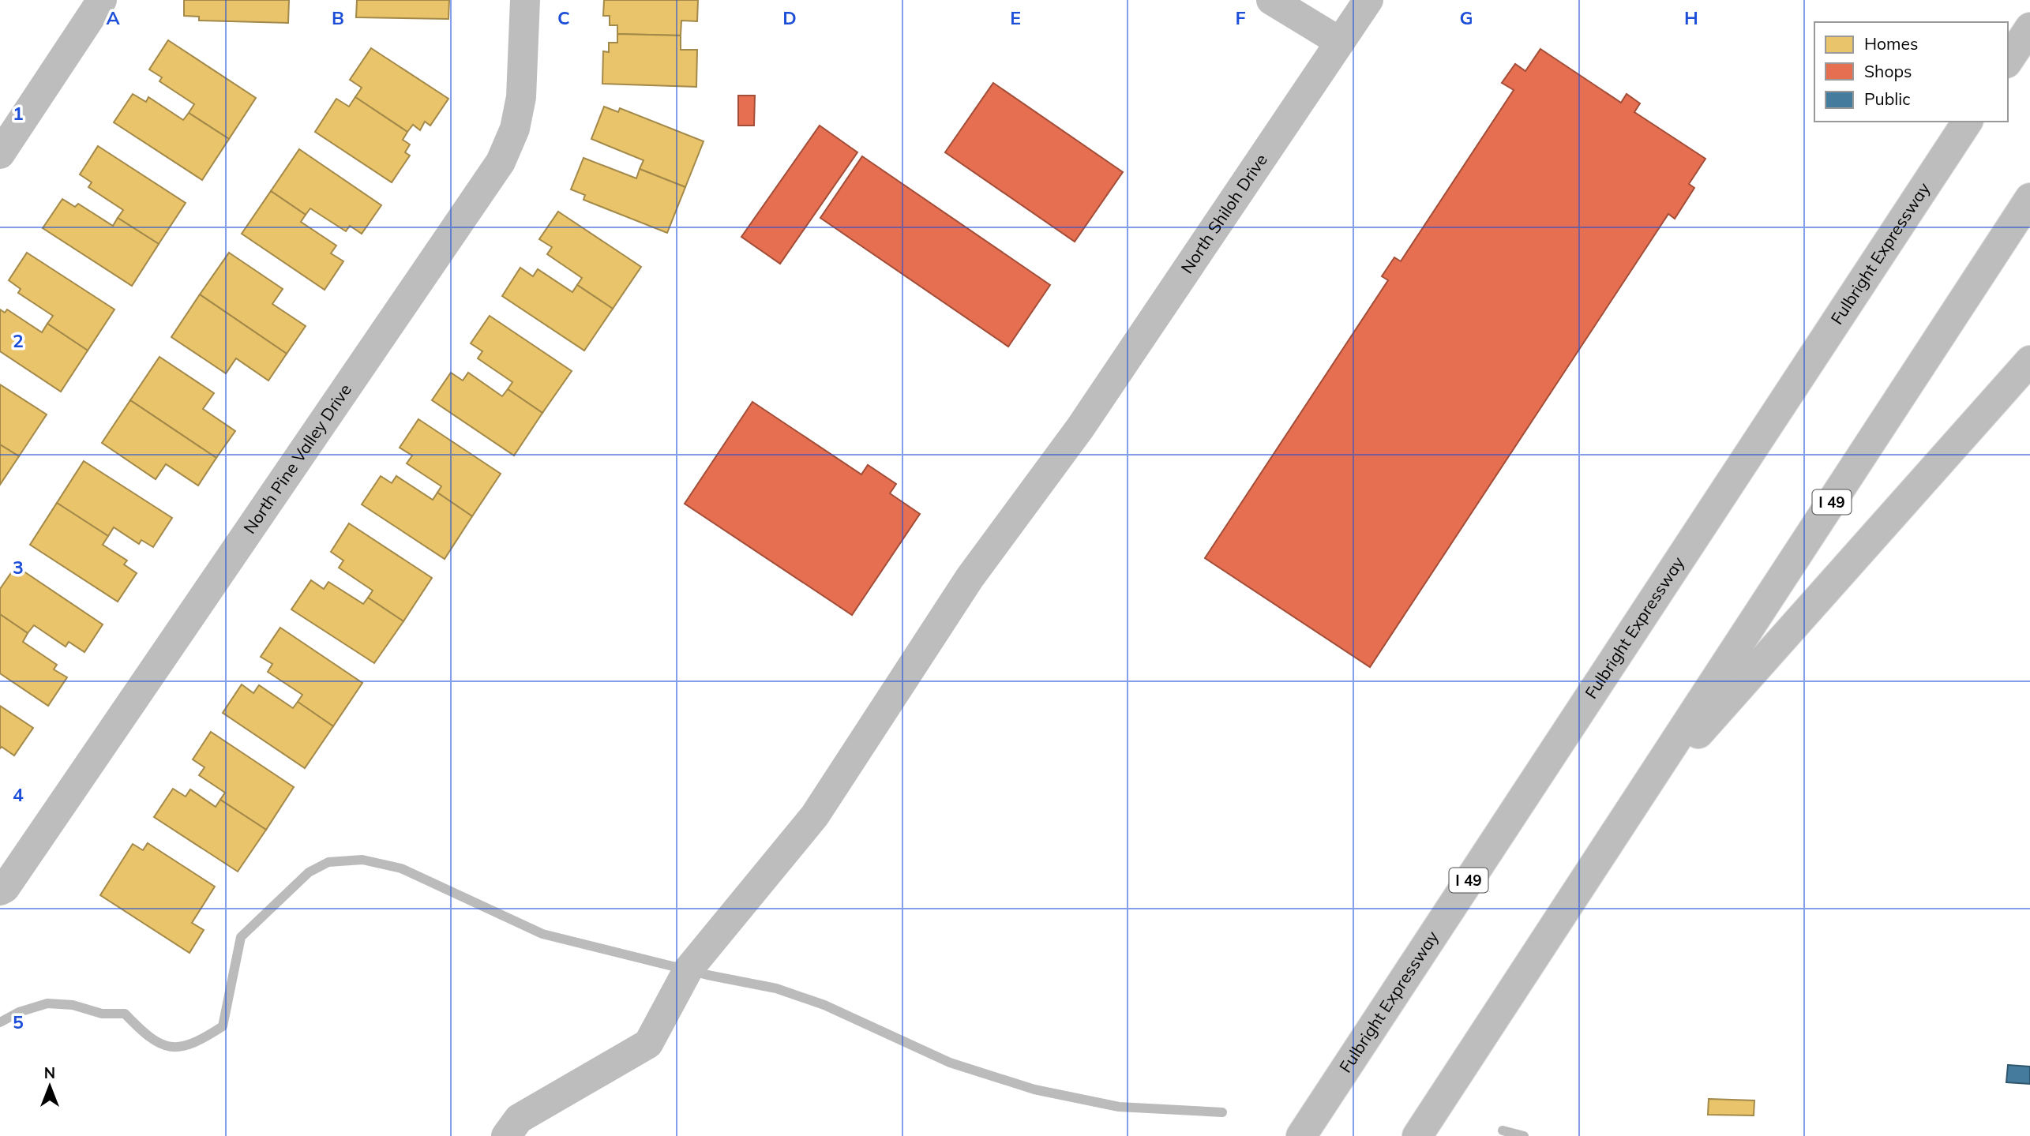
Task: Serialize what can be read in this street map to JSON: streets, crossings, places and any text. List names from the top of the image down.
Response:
{
  "streets": {
    "main road": [
      "North Shiloh Drive",
      "Fulbright Expressway",
      "North Pine Valley Drive",
      "I 49"
    ]
  },
  "legend": ["Homes", "Shops", "Public"],
  "north": "top",
  "grid": {
    "columns": [
      "A",
      "B",
      "C",
      "D",
      "E",
      "F",
      "G",
      "H"
    ],
    "rows": [
      "1",
      "2",
      "3",
      "4",
      "5"
    ]
  }
}
